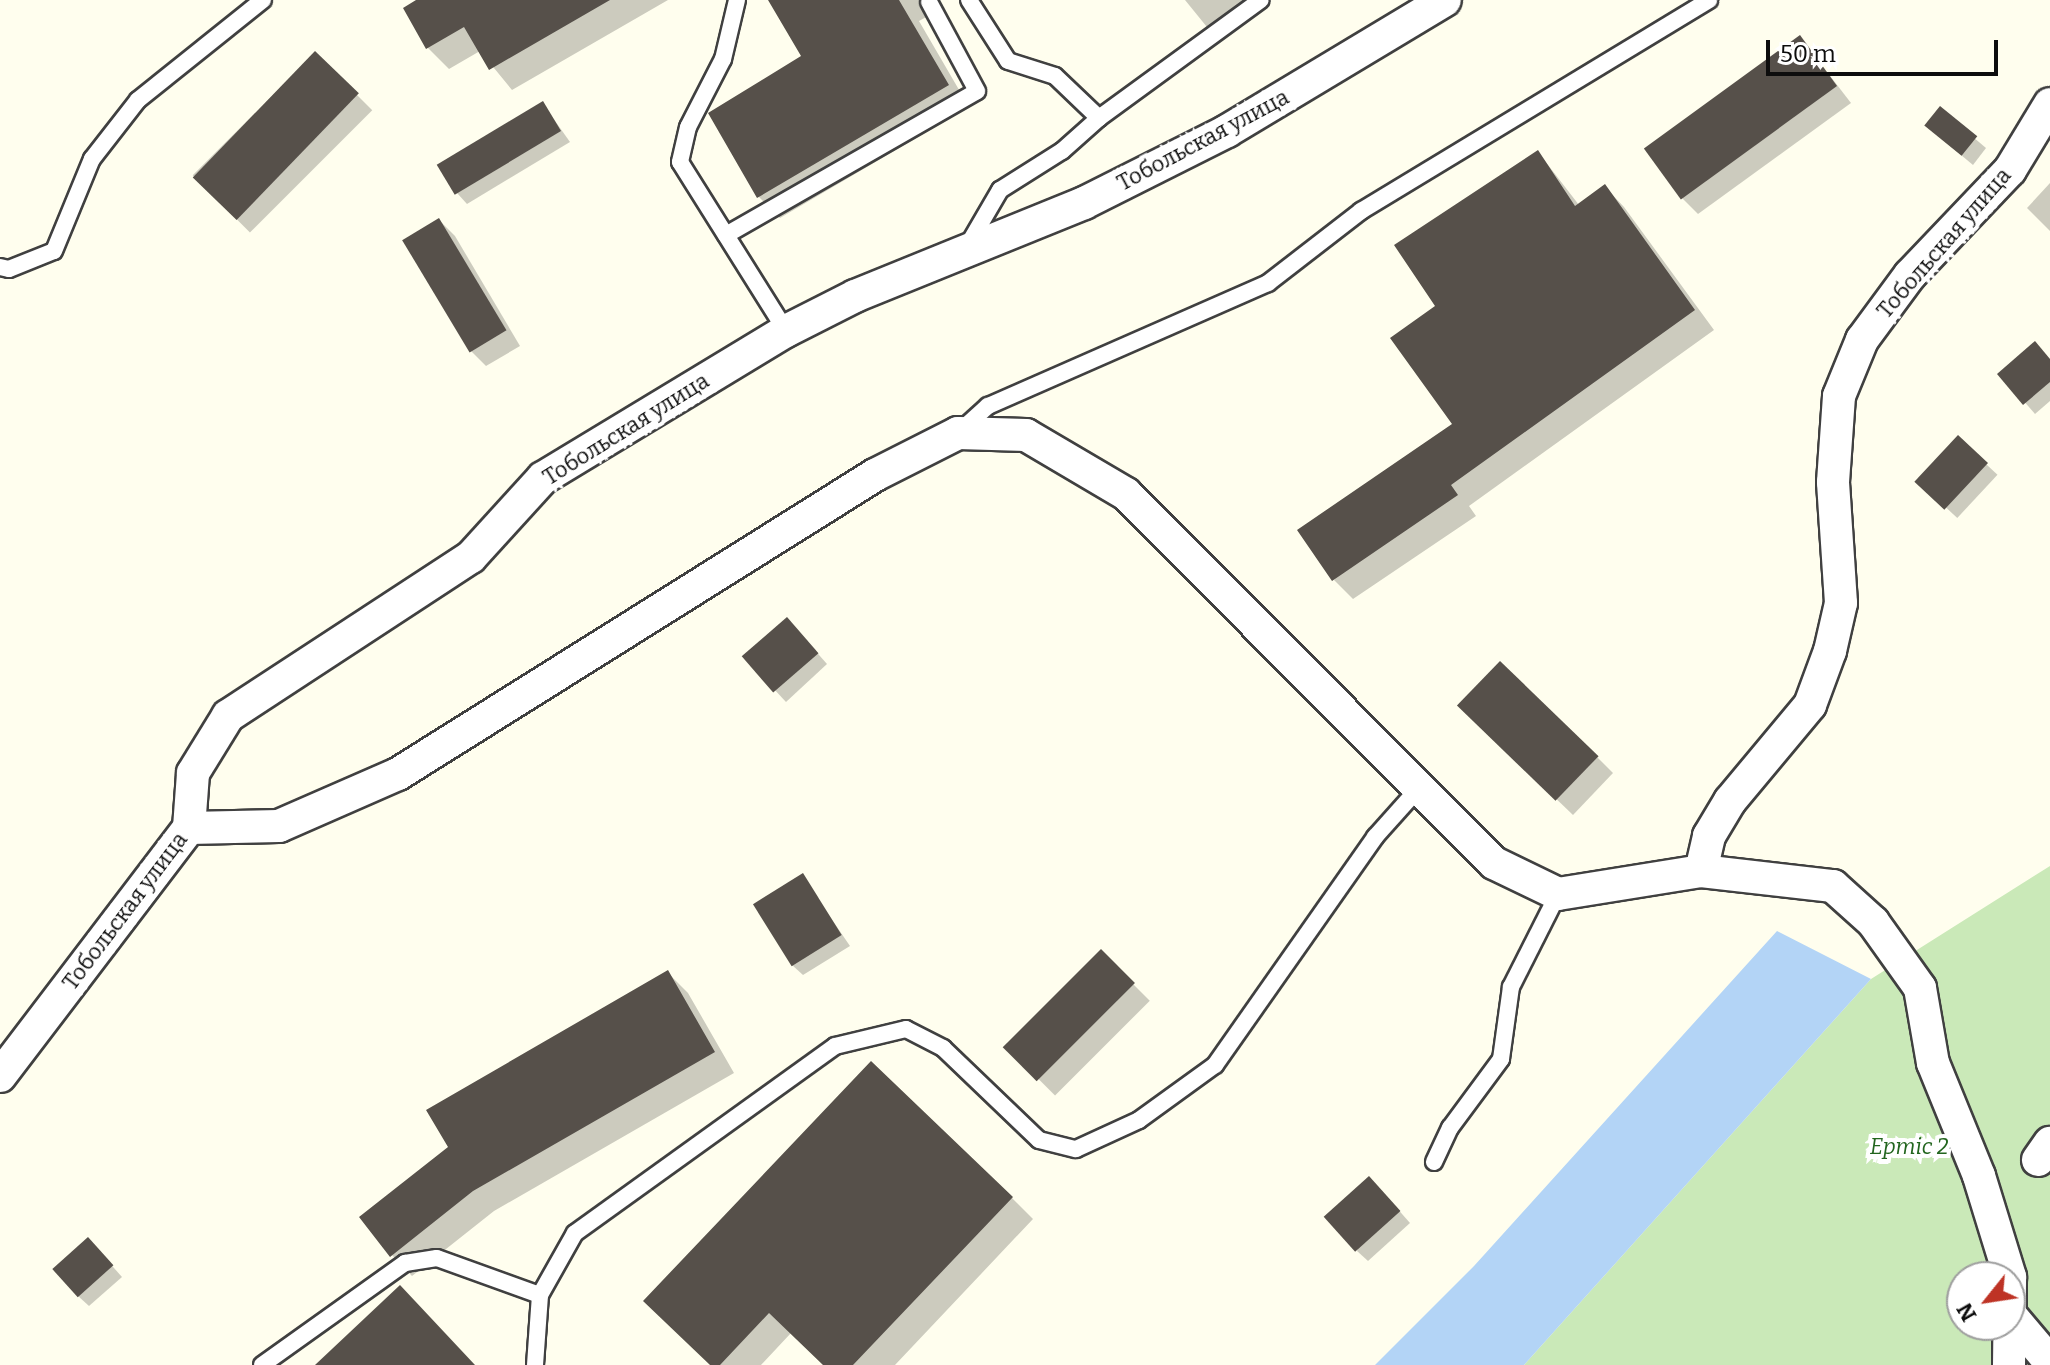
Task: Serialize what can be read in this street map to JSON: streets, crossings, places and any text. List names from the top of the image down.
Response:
{
  "streets": {
    "street": ["Тобольская улица"]
  },
  "parks": ["Ертіс 2"],
  "scale_bar": "50 m",
  "north": "bottom left"
}
